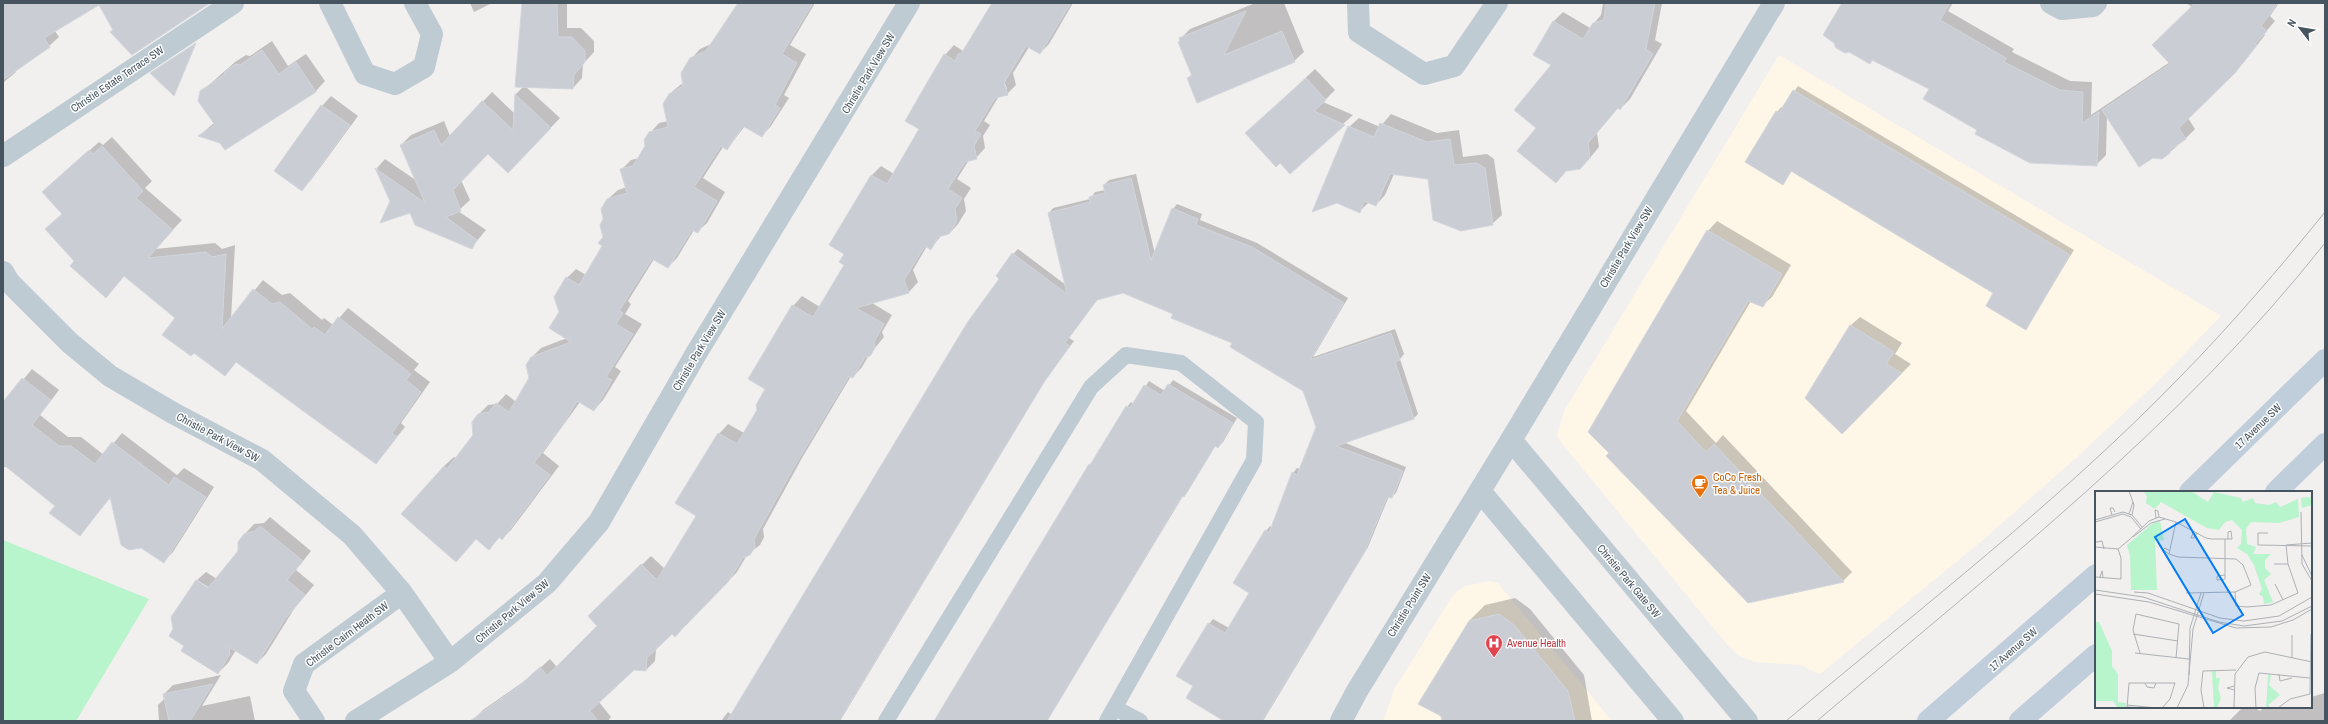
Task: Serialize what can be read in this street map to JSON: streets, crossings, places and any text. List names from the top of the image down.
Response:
{
  "streets": {
    "main road": ["17 Avenue SW"],
    "street": [
      "Christie Park View SW",
      "Christie Estate Terrace SW",
      "Christie Park Gate SW",
      "Christie Point SW",
      "Christie Cairn Heath SW"
    ]
  },
  "crossings": [
    ["Christie Park View SW", "Christie Park Gate SW"],
    ["Christie Park View SW", "Christie Point SW"],
    ["Christie Park View SW", "Christie Cairn Heath SW"]
  ],
  "places": {
    "cafe": ["CoCo Fresh Tea & Juice"],
    "hospital": ["Avenue Health"]
  },
  "north": "top left"
}
